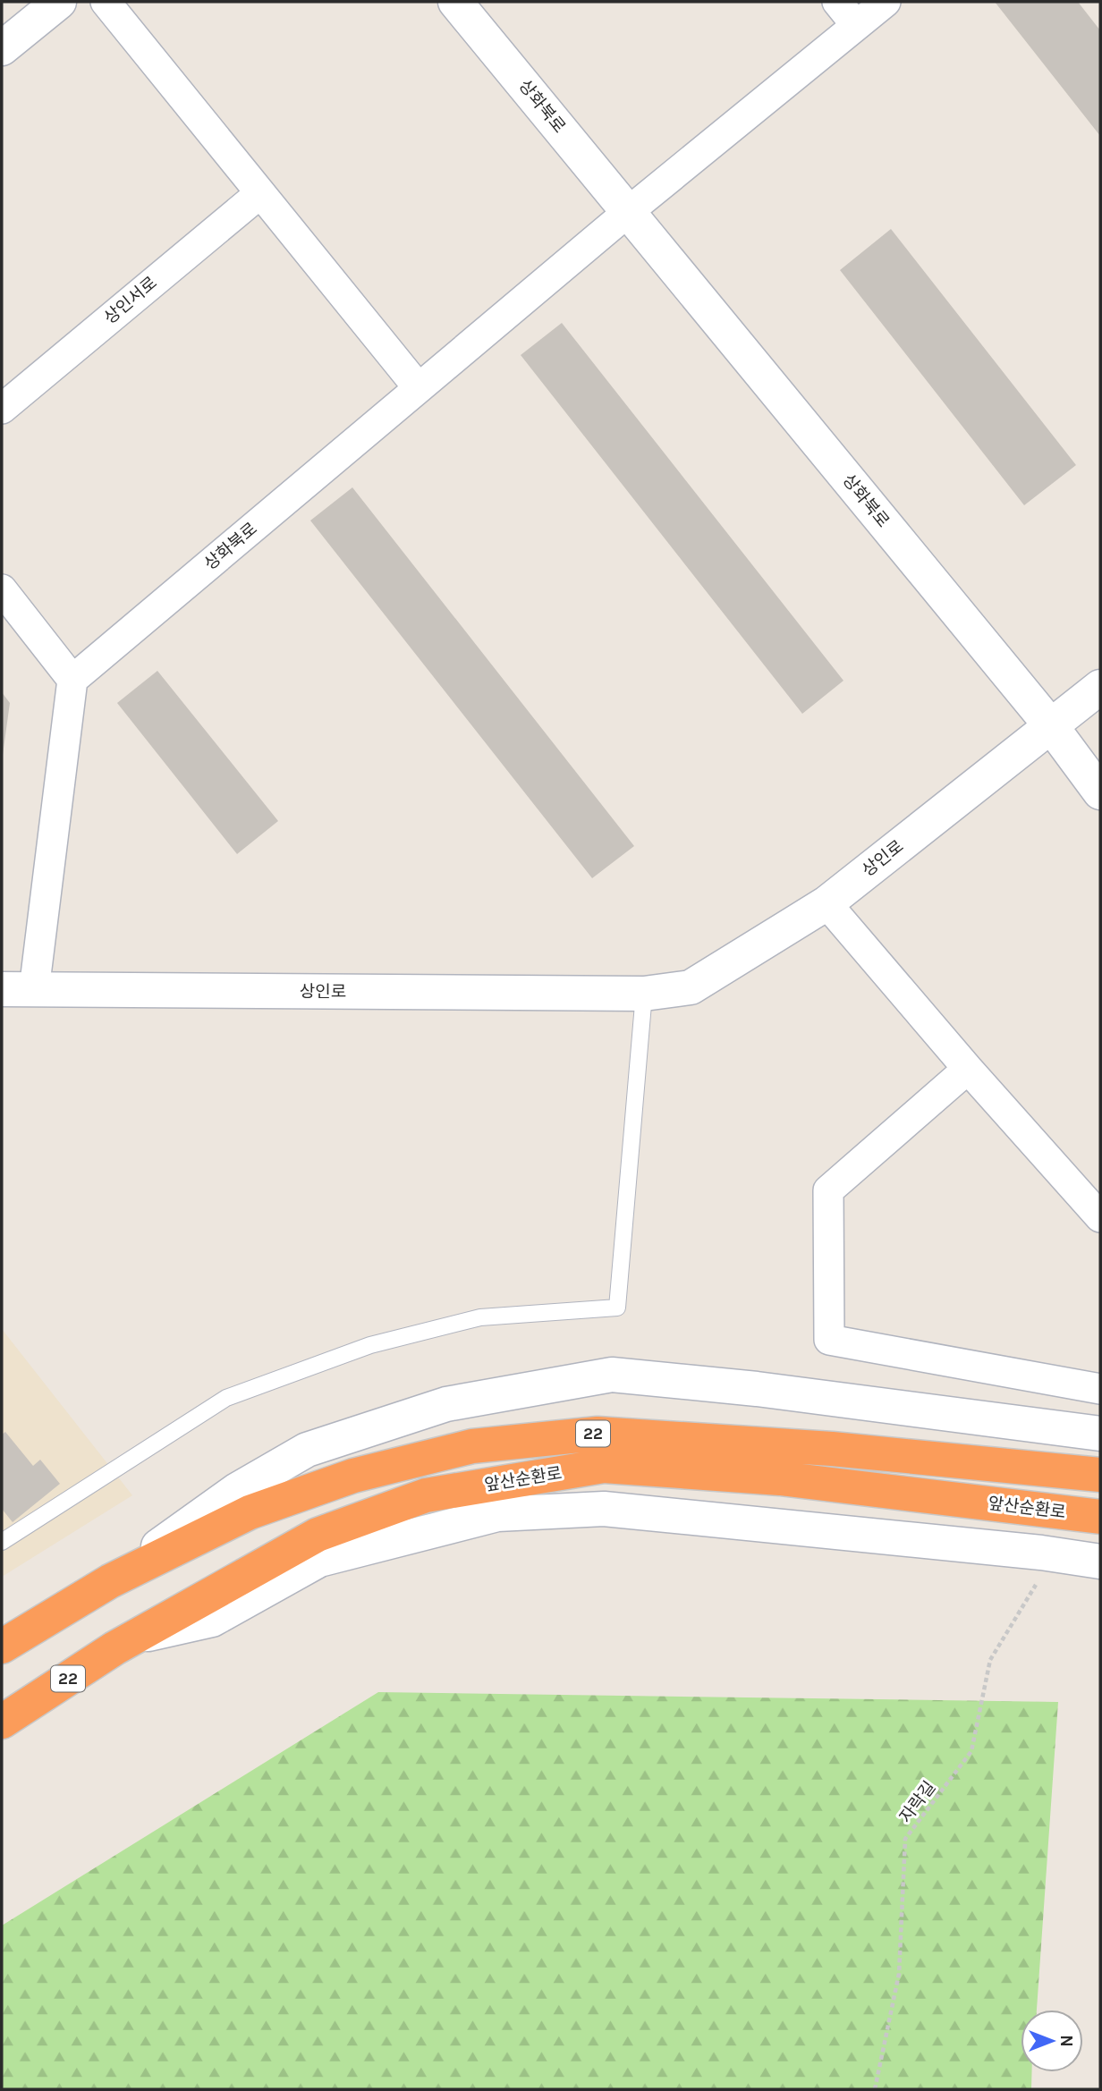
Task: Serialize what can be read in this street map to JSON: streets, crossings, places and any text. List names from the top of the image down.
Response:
{
  "streets": {
    "highway": ["22", "앞산순환로"],
    "street": ["상화북로", "상인서로", "상인로"],
    "path": ["자락길"]
  },
  "crossings": [
    ["상화북로", "상인로"]
  ],
  "north": "right"
}
